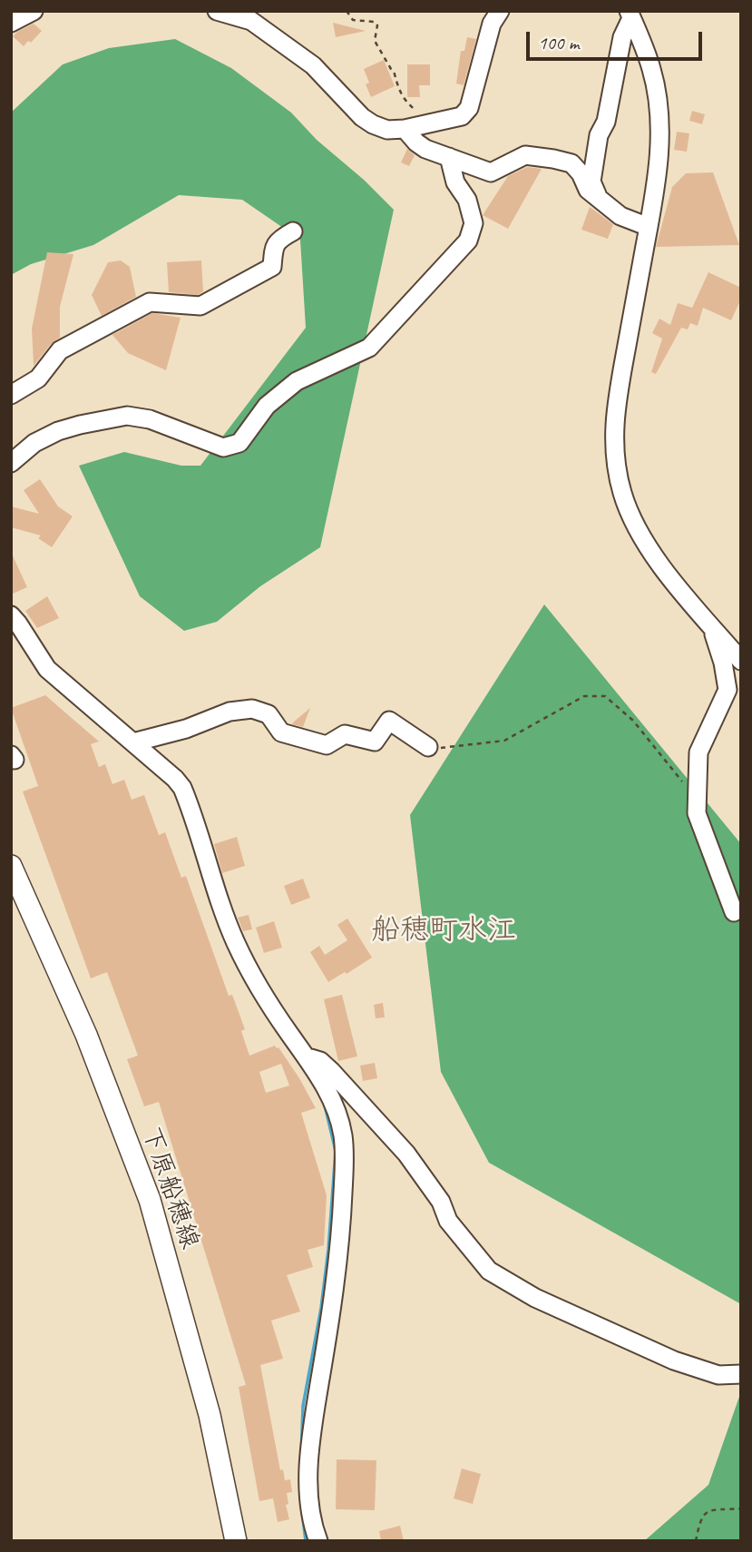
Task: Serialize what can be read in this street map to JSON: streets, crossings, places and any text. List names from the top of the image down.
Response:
{
  "streets": {
    "main road": ["下原船穂線"]
  },
  "districts": ["船穂町水江"],
  "scale_bar": "100 m"
}
